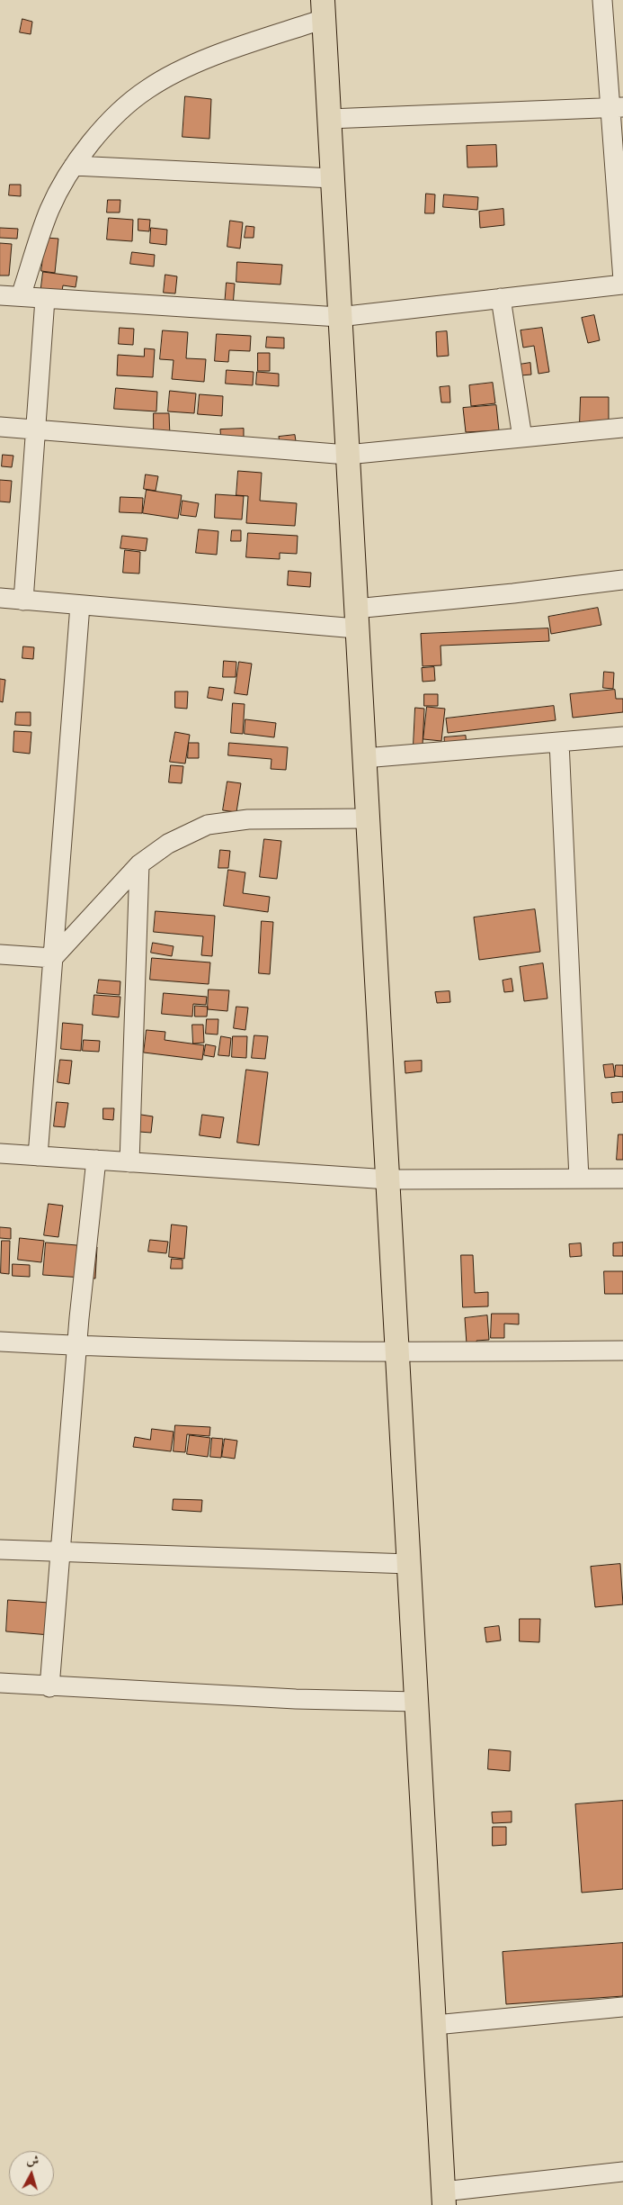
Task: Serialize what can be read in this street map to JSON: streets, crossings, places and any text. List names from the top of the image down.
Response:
{
  "north": "top"
}
